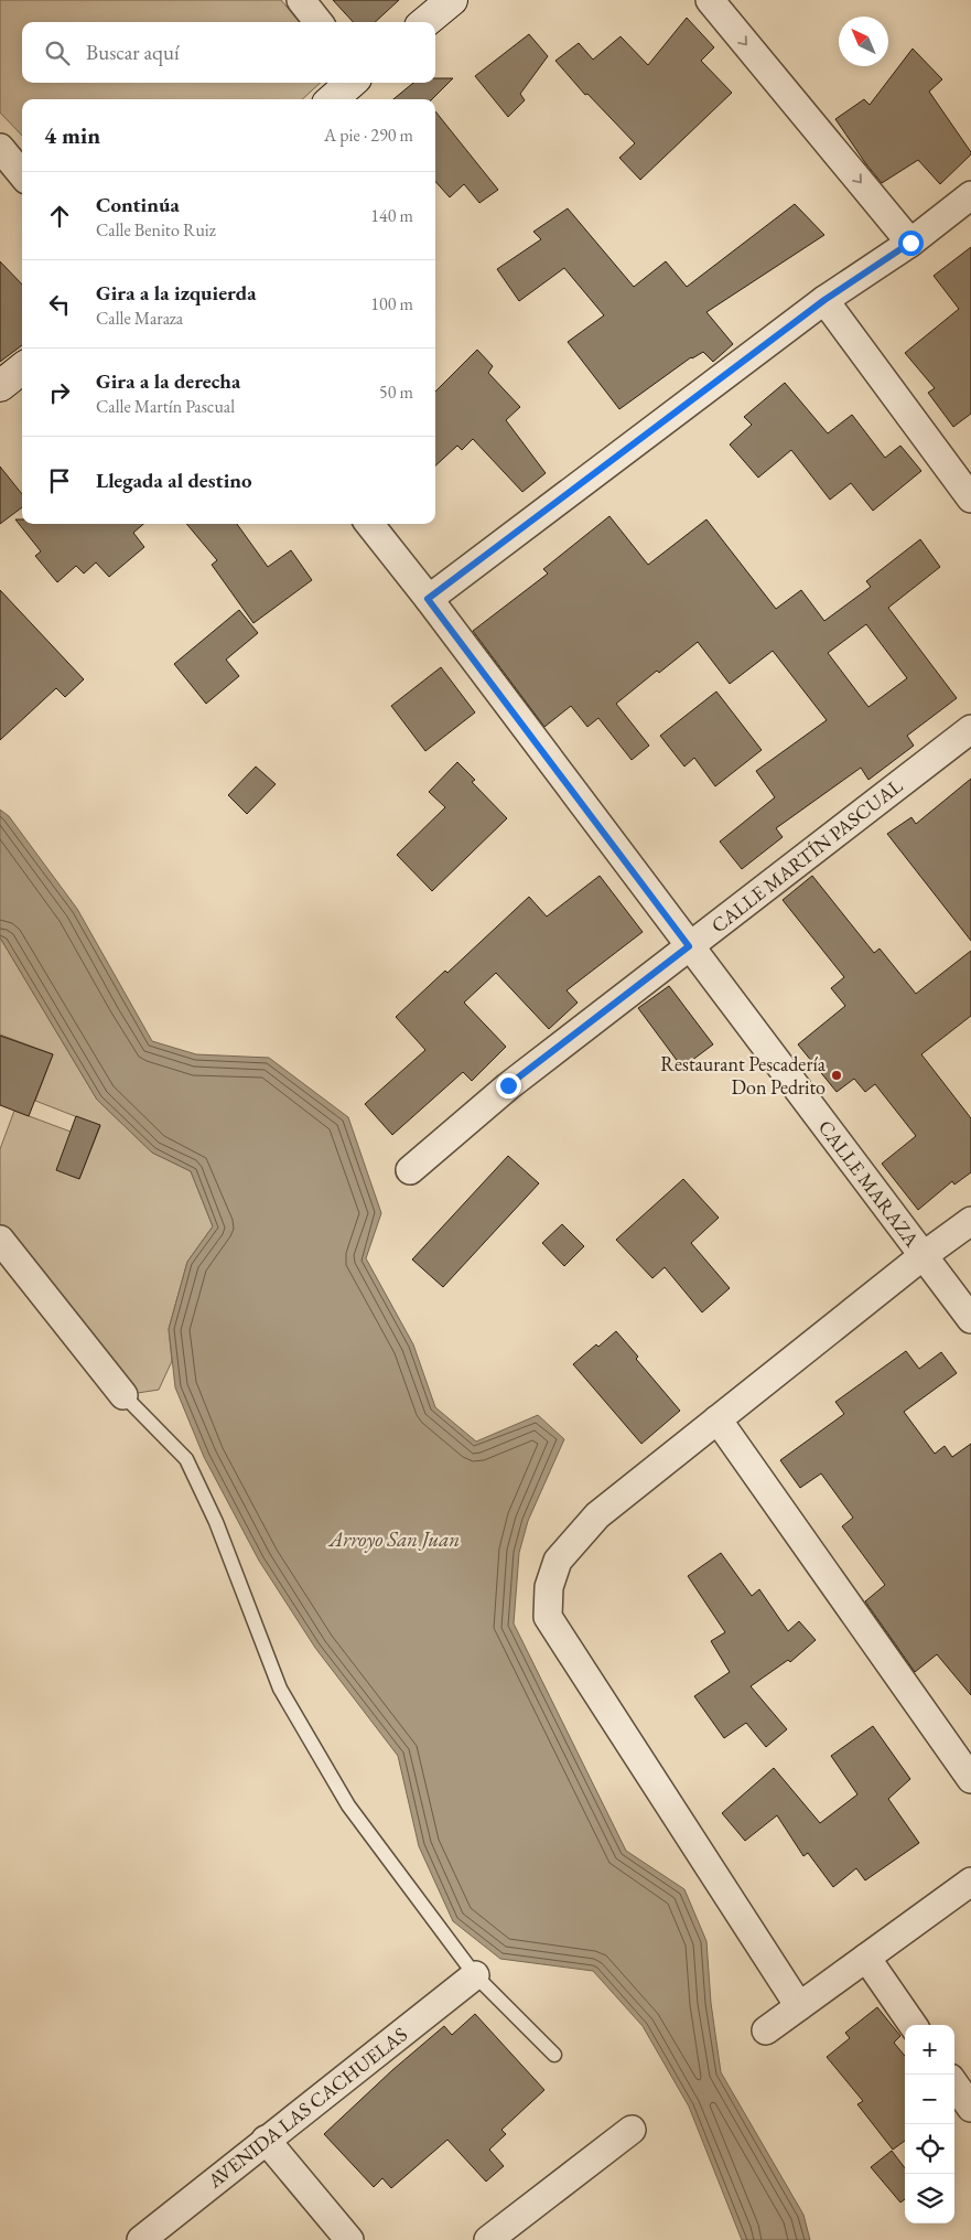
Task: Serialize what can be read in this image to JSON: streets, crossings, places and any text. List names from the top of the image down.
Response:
{
  "streets": {
    "street": ["CALLE MARTÍN PASCUAL", "CALLE MARAZA", "AVENIDA LAS CACHUELAS"]
  },
  "crossings": [
    ["CALLE MARTÍN PASCUAL", "CALLE MARAZA"]
  ],
  "water": ["Arroyo San Juan"],
  "places": ["Restaurant Pescadería Don Pedrito"],
  "north": "top left",
  "page": {
    "search": "Buscar aquí",
    "heading": ["4 min", "A pie · 290 m"],
    "list": [
      ["Continúa", "Calle Benito Ruiz", "140 m"],
      ["Gira a la izquierda", "Calle Maraza", "100 m"],
      ["Gira a la derecha", "Calle Martín Pascual", "50 m"],
      "Llegada al destino"
    ],
    "map_buttons": ["+", "−"]
  }
}
